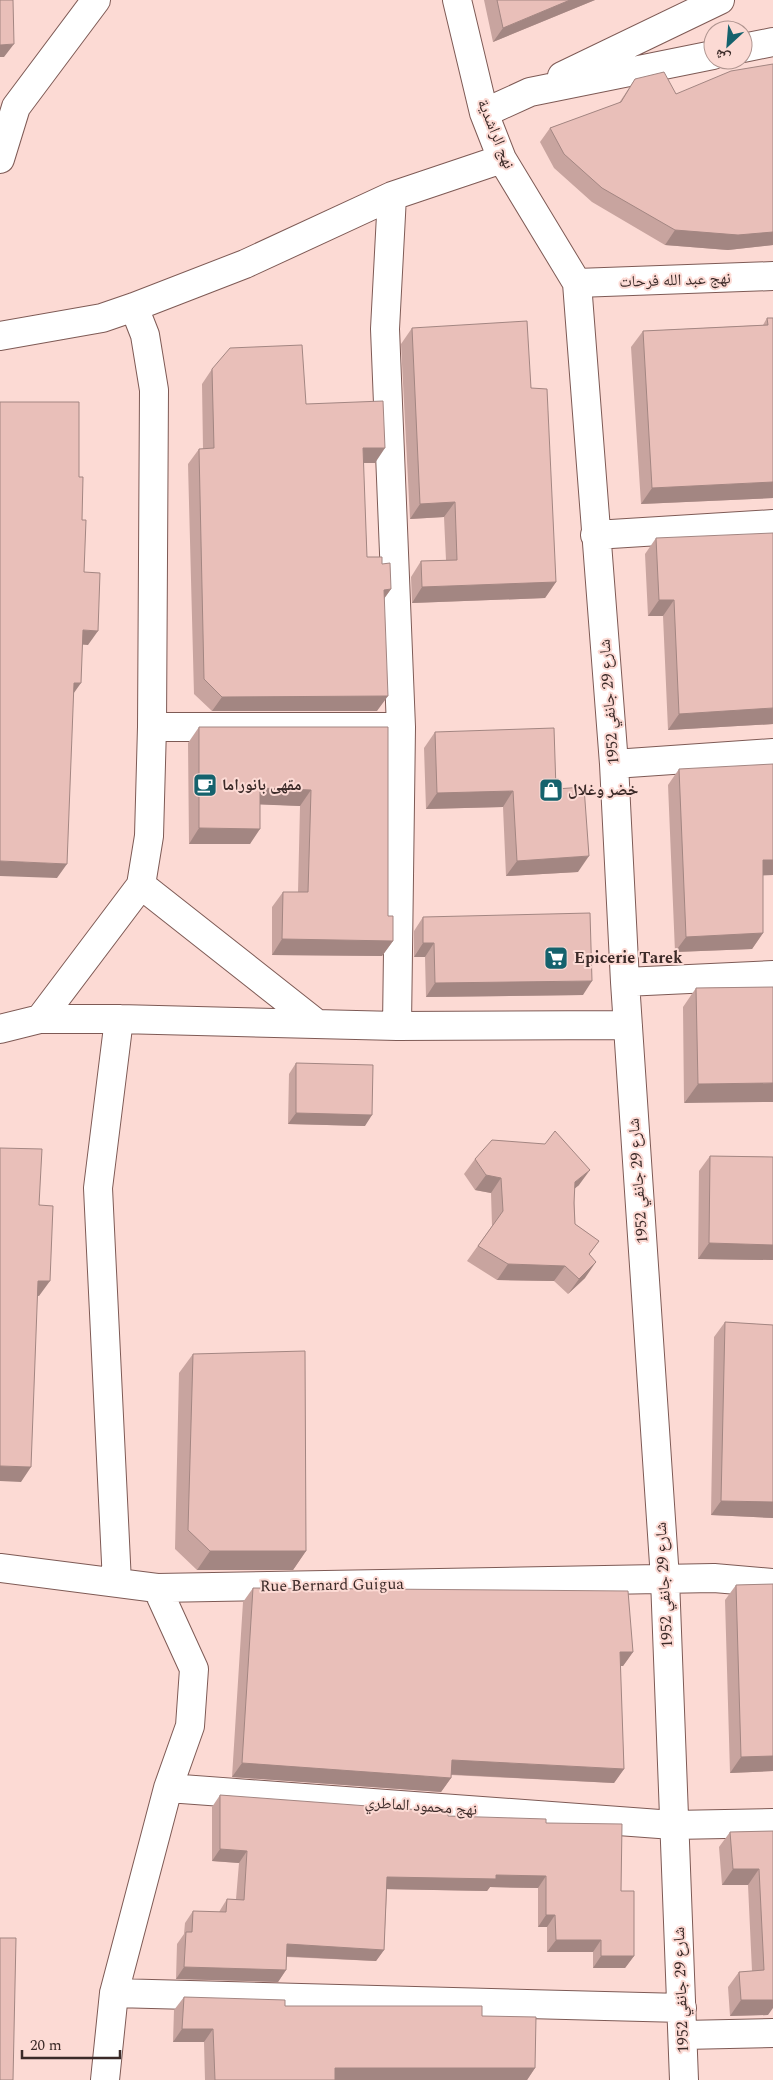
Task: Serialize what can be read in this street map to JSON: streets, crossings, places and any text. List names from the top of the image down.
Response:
{
  "streets": {
    "street": [
      "نهج الراشدية",
      "نهج عبد الله فرحات",
      "شارع 29 جانفي 1952",
      "Rue Bernard Guigua",
      "نهج محمود الماطري"
    ]
  },
  "crossings": [
    ["نهج الراشدية", "نهج عبد الله فرحات"],
    ["نهج الراشدية", "شارع 29 جانفي 1952"],
    ["نهج عبد الله فرحات", "شارع 29 جانفي 1952"],
    ["شارع 29 جانفي 1952", "Rue Bernard Guigua"],
    ["شارع 29 جانفي 1952", "نهج محمود الماطري"]
  ],
  "places": {
    "cafe": ["مقهى بانوراما"],
    "shop": ["خضر وغلال"],
    "supermarket": ["Epicerie Tarek"]
  },
  "scale_bar": "20 m",
  "north": "bottom left"
}
